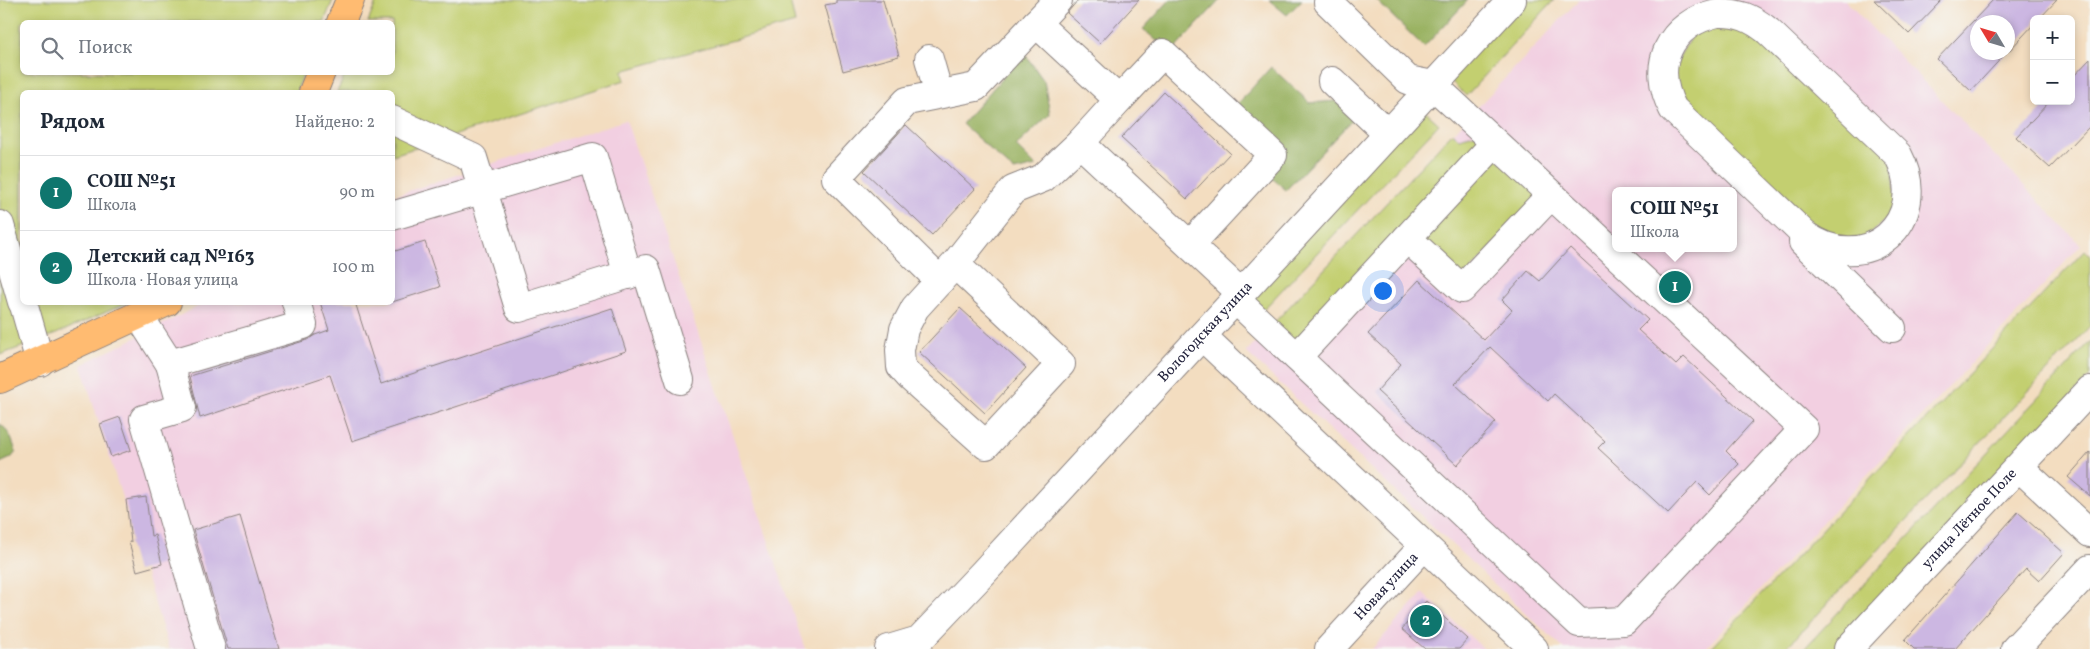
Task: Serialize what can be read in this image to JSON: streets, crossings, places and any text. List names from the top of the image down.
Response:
{
  "streets": {
    "street": ["Вологодская улица", "улица Лётное Поле", "Новая улица"]
  },
  "north": "top left",
  "page": {
    "map_buttons": ["+", "−"],
    "search": "Поиск",
    "heading": ["Рядом", "Найдено: 2"],
    "list": [
      {
        "mark": "1",
        "name": "СОШ №51",
        "note": "Школа",
        "value": "90 m"
      },
      {
        "mark": "2",
        "name": "Детский сад №163",
        "note": "Школа · Новая улица",
        "value": "100 m"
      }
    ],
    "popup": ["СОШ №51", "Школа"],
    "pins": ["1", "2"]
  }
}
